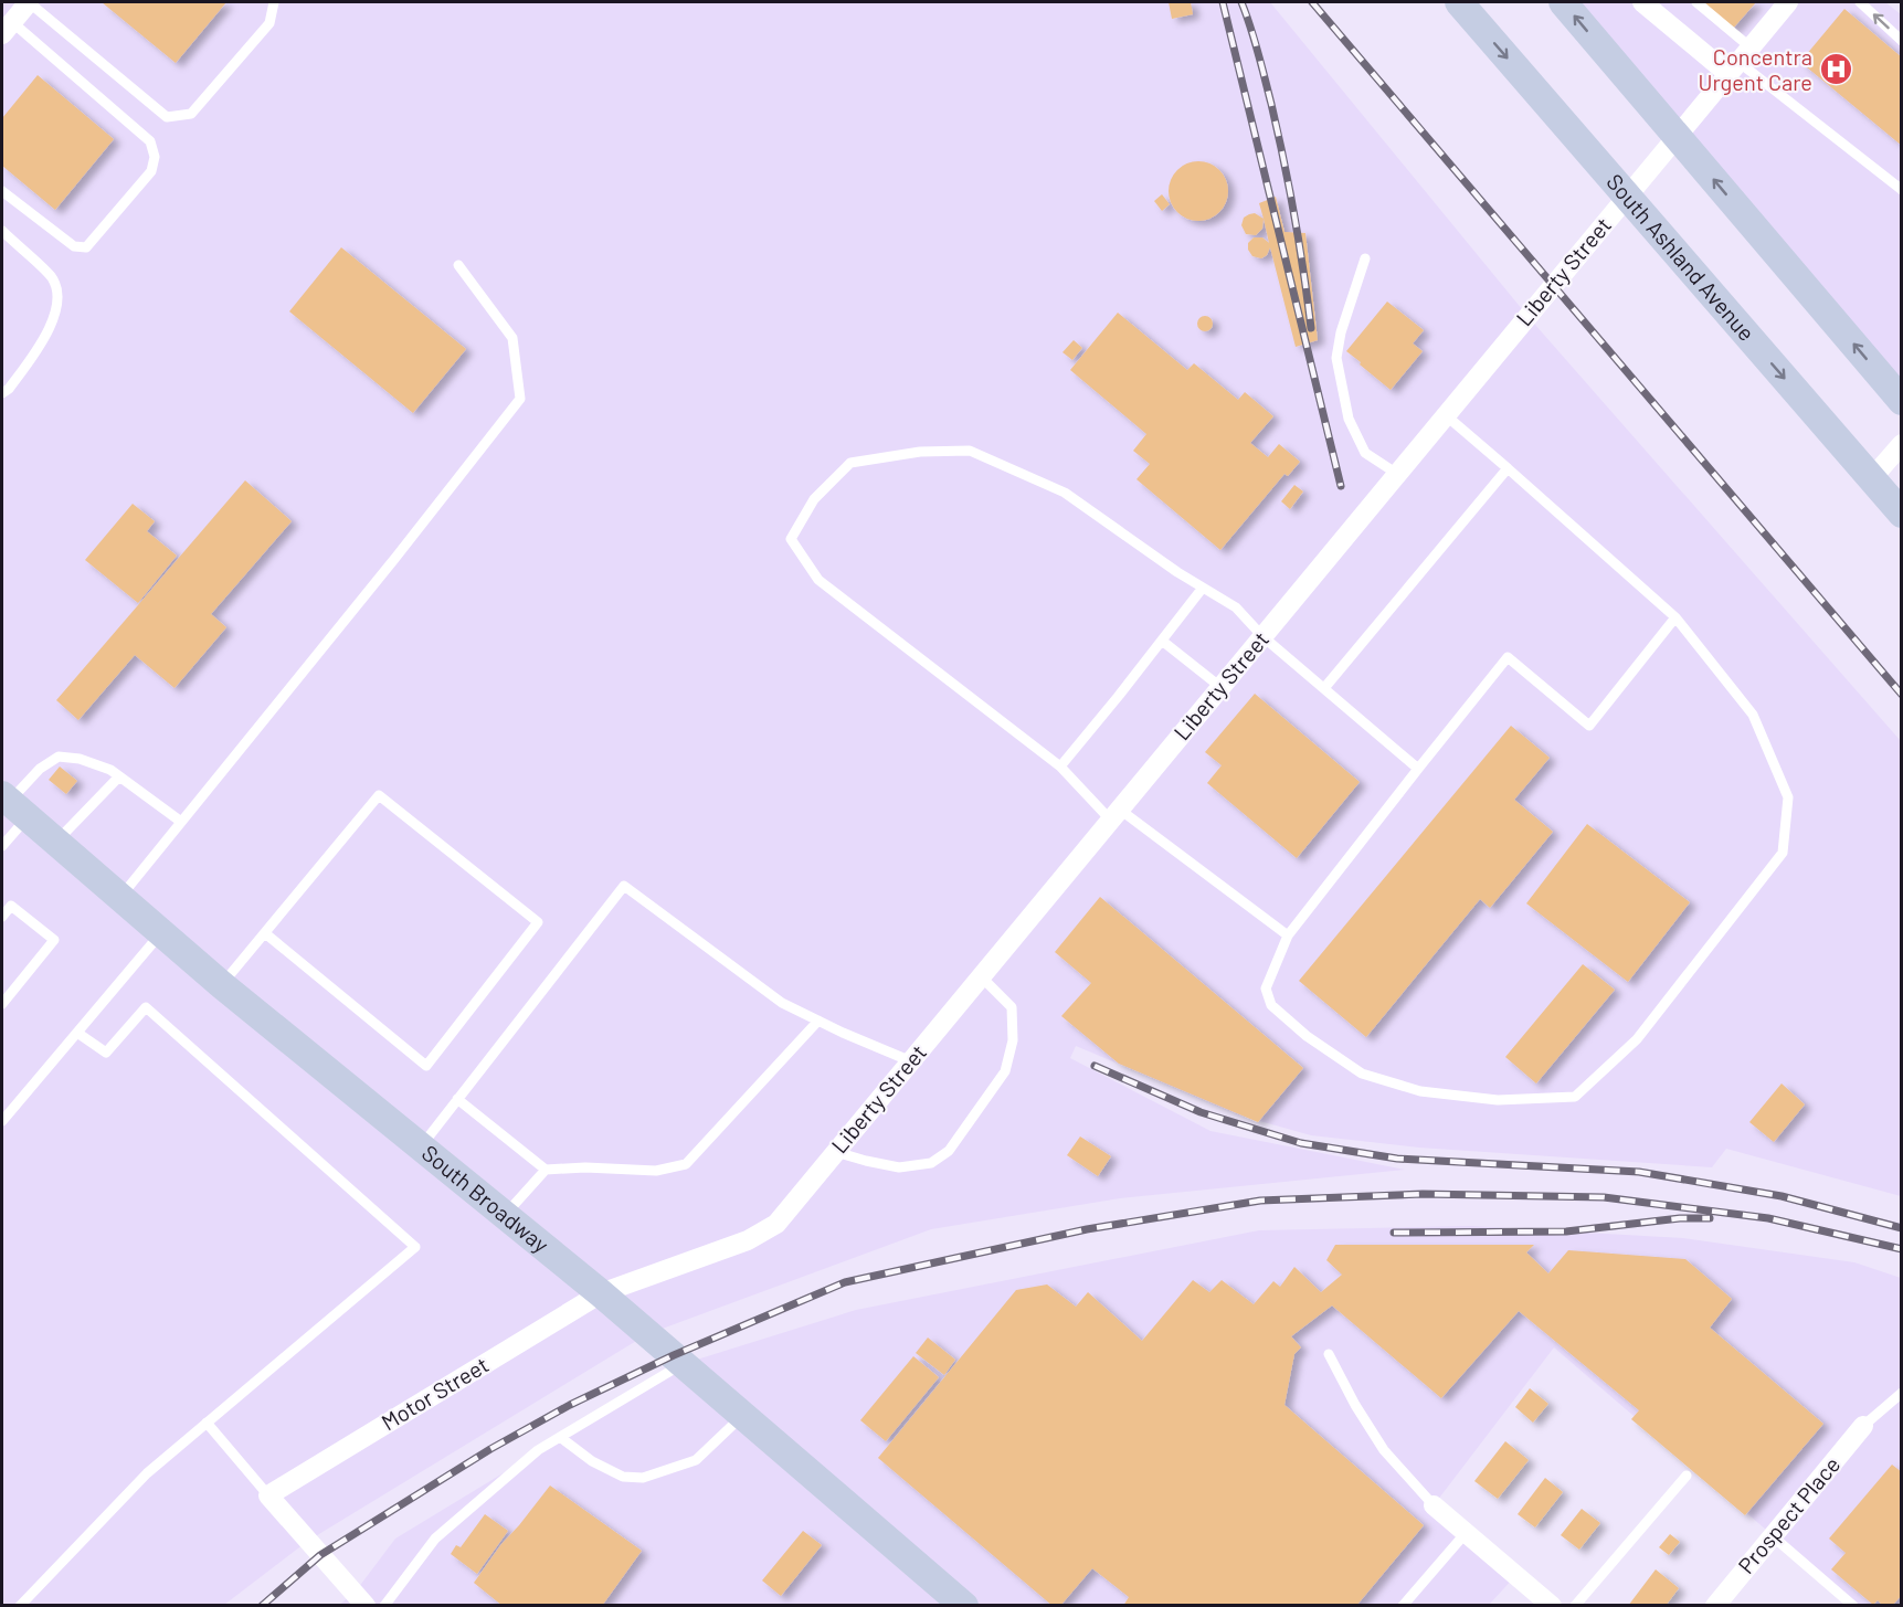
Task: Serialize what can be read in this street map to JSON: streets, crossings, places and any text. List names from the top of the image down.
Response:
{
  "streets": {
    "street": [
      "South Ashland Avenue",
      "Liberty Street",
      "South Broadway",
      "Motor Street",
      "Prospect Place"
    ]
  },
  "crossings": [
    ["South Ashland Avenue", "Liberty Street"],
    ["Liberty Street", "South Broadway"],
    ["Liberty Street", "Motor Street"],
    ["South Broadway", "Motor Street"]
  ],
  "places": {
    "hospital": ["Concentra Urgent Care"]
  }
}
